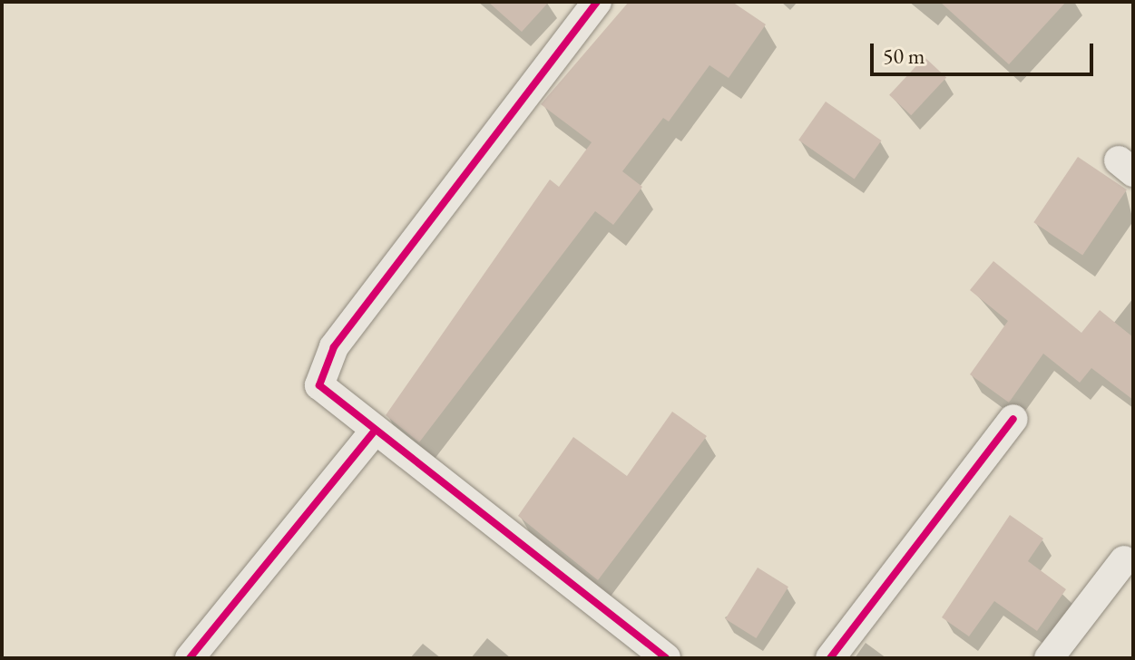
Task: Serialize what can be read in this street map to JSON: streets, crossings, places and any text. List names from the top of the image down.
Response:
{
  "scale_bar": "50 m"
}
